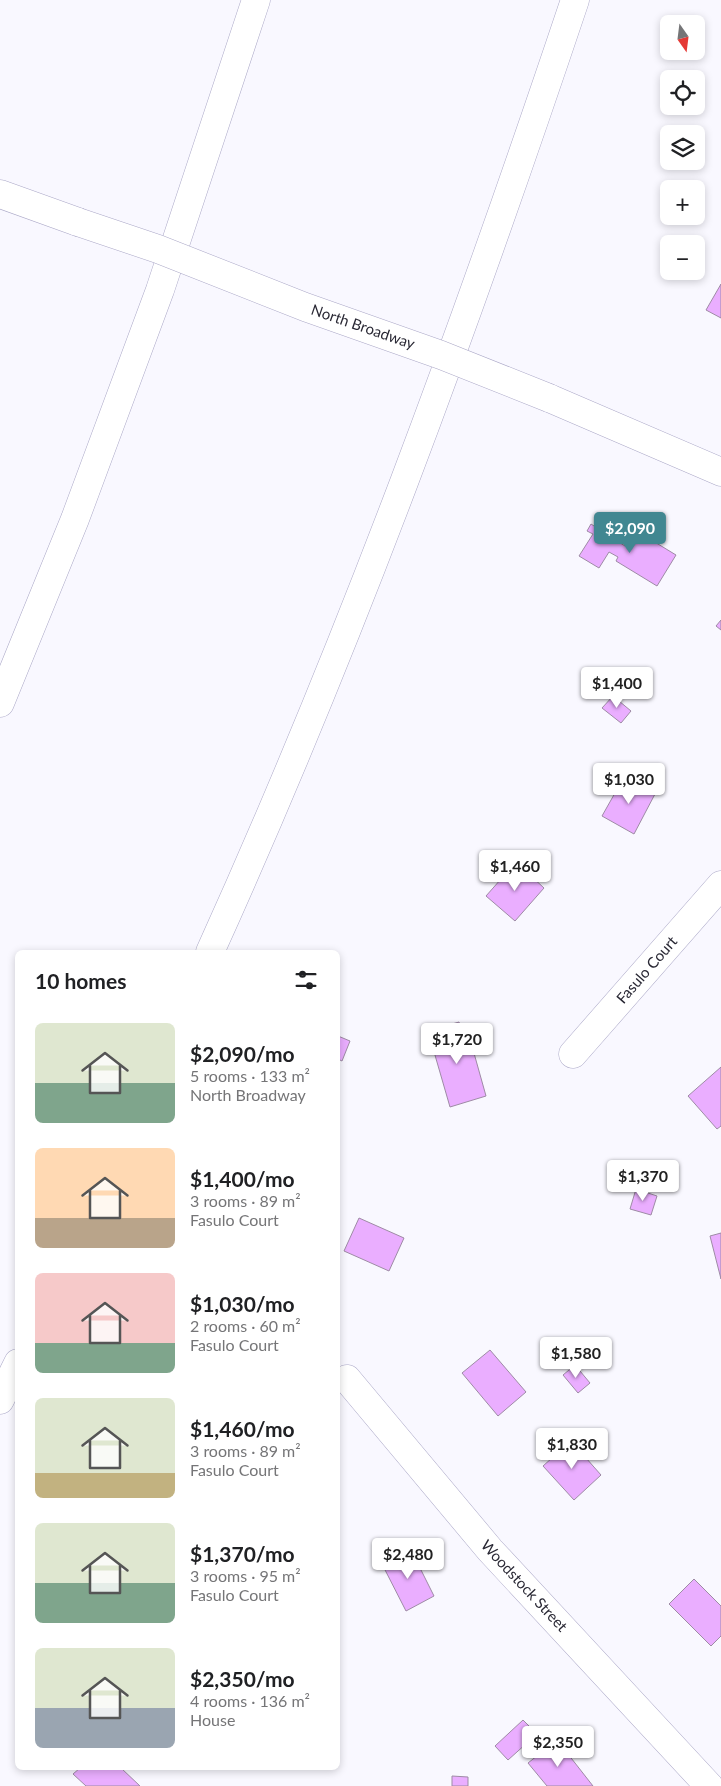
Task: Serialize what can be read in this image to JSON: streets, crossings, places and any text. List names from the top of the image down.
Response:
{
  "streets": {
    "main road": ["North Broadway", "Fasulo Court", "Woodstock Street"]
  },
  "north": "bottom",
  "page": {
    "map_buttons": ["+", "−"],
    "price": [
      "$2,090",
      "$1,400",
      "$1,030",
      "$1,460",
      "$1,720",
      "$1,370",
      "$1,580",
      "$1,830",
      "$2,480",
      "$2,350"
    ],
    "heading": "10 homes",
    "list": [
      {
        "name": "$2,090/mo",
        "note": "5 rooms · 133 m² · North Broadway"
      },
      {
        "name": "$1,400/mo",
        "note": "3 rooms · 89 m² · Fasulo Court"
      },
      {
        "name": "$1,030/mo",
        "note": "2 rooms · 60 m² · Fasulo Court"
      },
      {
        "name": "$1,460/mo",
        "note": "3 rooms · 89 m² · Fasulo Court"
      },
      {
        "name": "$1,370/mo",
        "note": "3 rooms · 95 m² · Fasulo Court"
      },
      {
        "name": "$2,350/mo",
        "note": "4 rooms · 136 m² · House"
      }
    ]
  }
}
